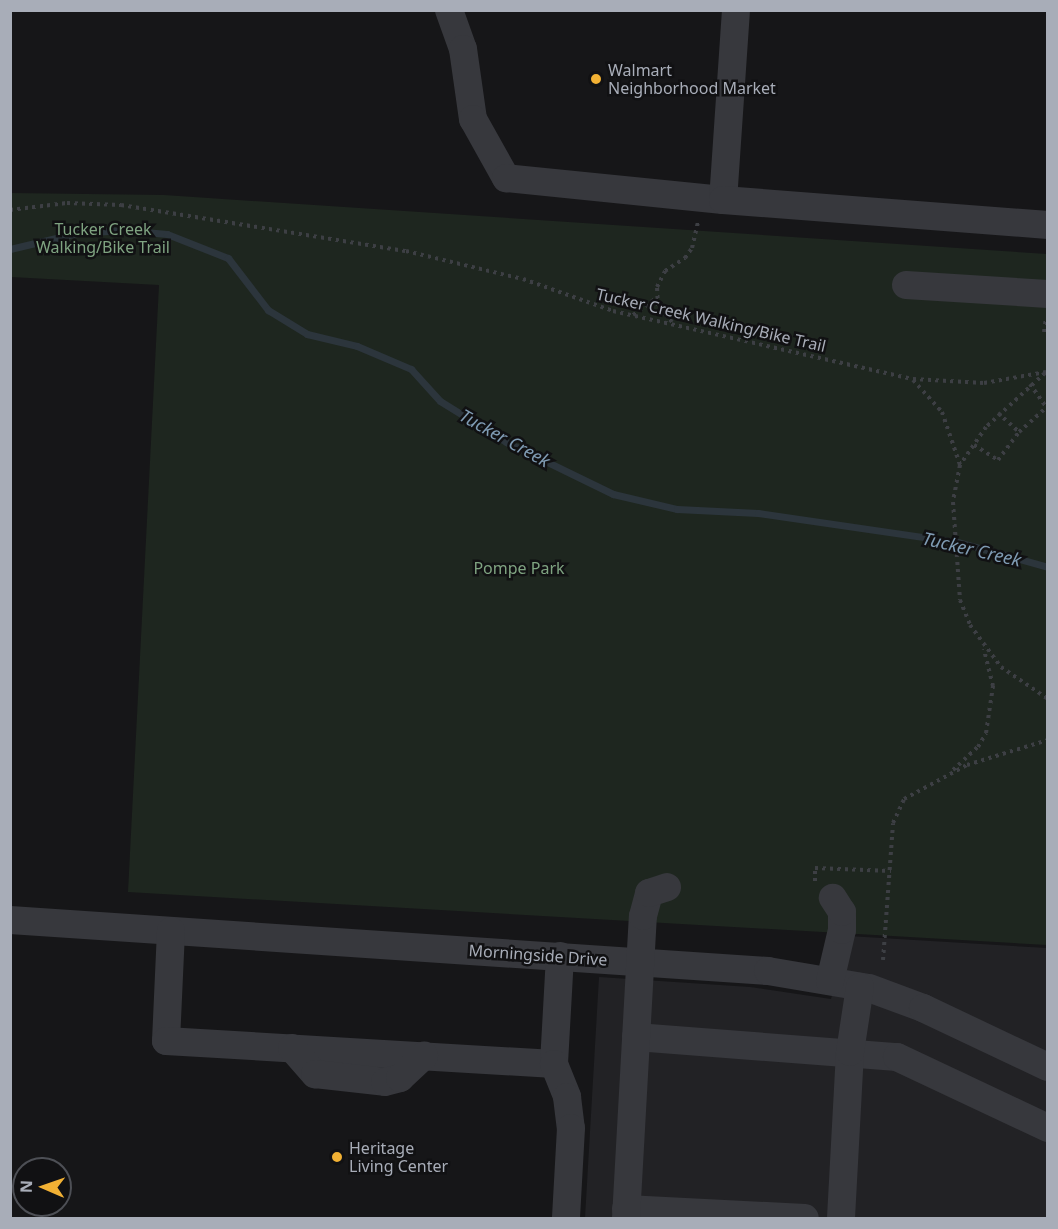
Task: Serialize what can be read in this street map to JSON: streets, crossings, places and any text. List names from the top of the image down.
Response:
{
  "streets": {
    "street": ["Morningside Drive"],
    "path": ["Tucker Creek Walking/Bike Trail"]
  },
  "water": ["Tucker Creek"],
  "parks": ["Tucker Creek Walking/Bike Trail", "Pompe Park"],
  "places": ["Walmart Neighborhood Market", "Heritage Living Center"],
  "north": "left"
}
